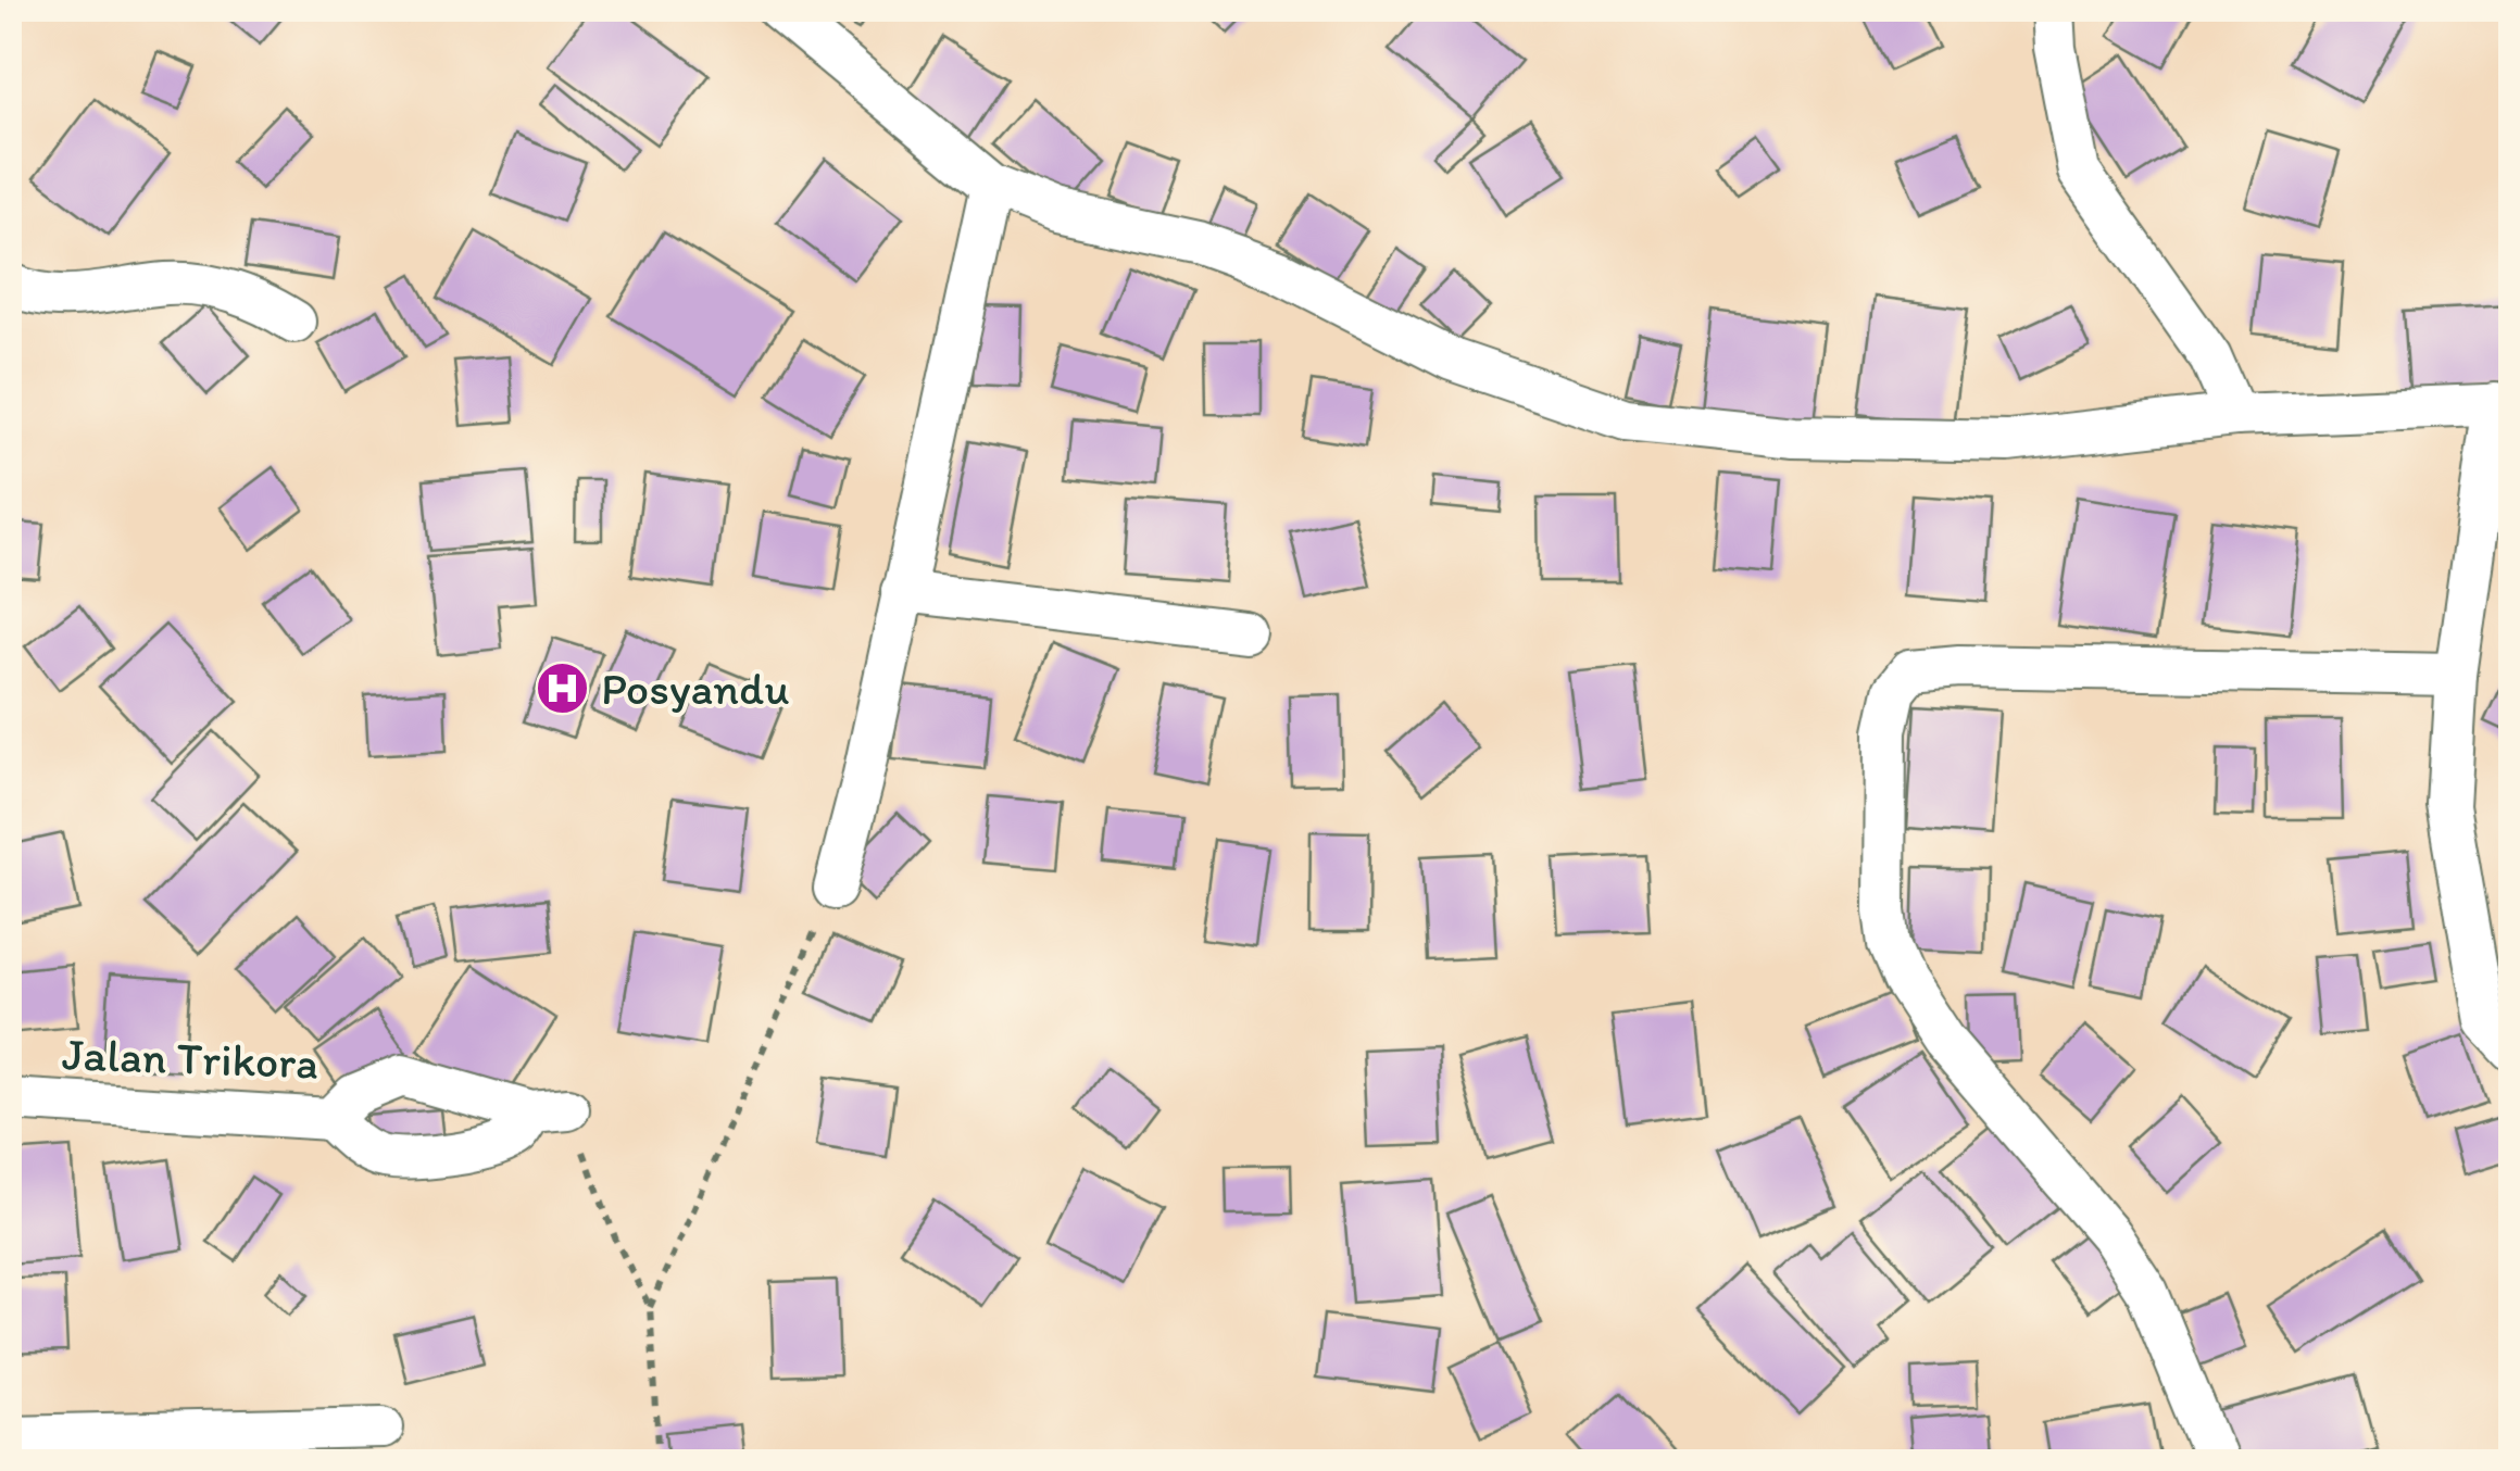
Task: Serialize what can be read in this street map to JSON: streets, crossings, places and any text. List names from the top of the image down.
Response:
{
  "streets": {
    "street": ["Jalan Trikora"]
  },
  "places": {
    "hospital": ["Posyandu"]
  }
}
